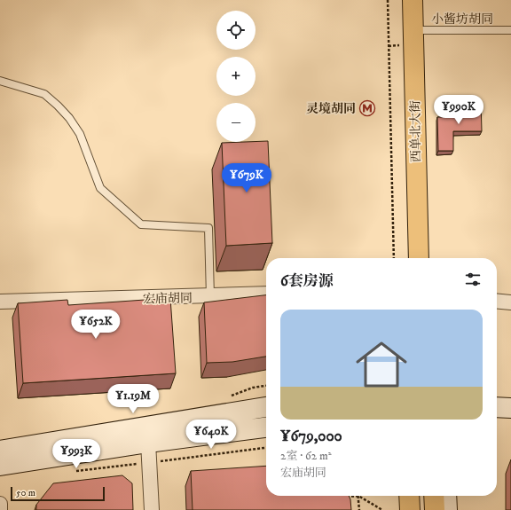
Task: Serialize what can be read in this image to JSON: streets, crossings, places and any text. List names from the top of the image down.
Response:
{
  "streets": {
    "main road": ["西单北大街"],
    "street": ["宏庙胡同"],
    "lane": ["小酱坊胡同"]
  },
  "crossings": [
    ["小酱坊胡同", "西单北大街"]
  ],
  "places": {
    "metro station": ["灵境胡同"]
  },
  "scale_bar": "50 m",
  "page": {
    "map_buttons": ["+", "−"],
    "price": [
      "¥990K",
      "¥679K",
      "¥652K",
      "¥1.19M",
      "¥640K",
      "¥993K"
    ],
    "heading": "6套房源",
    "list": [
      {
        "name": "¥679,000",
        "note": "2室 · 62 m² · 宏庙胡同"
      }
    ],
    "scale": "50 m"
  }
}
